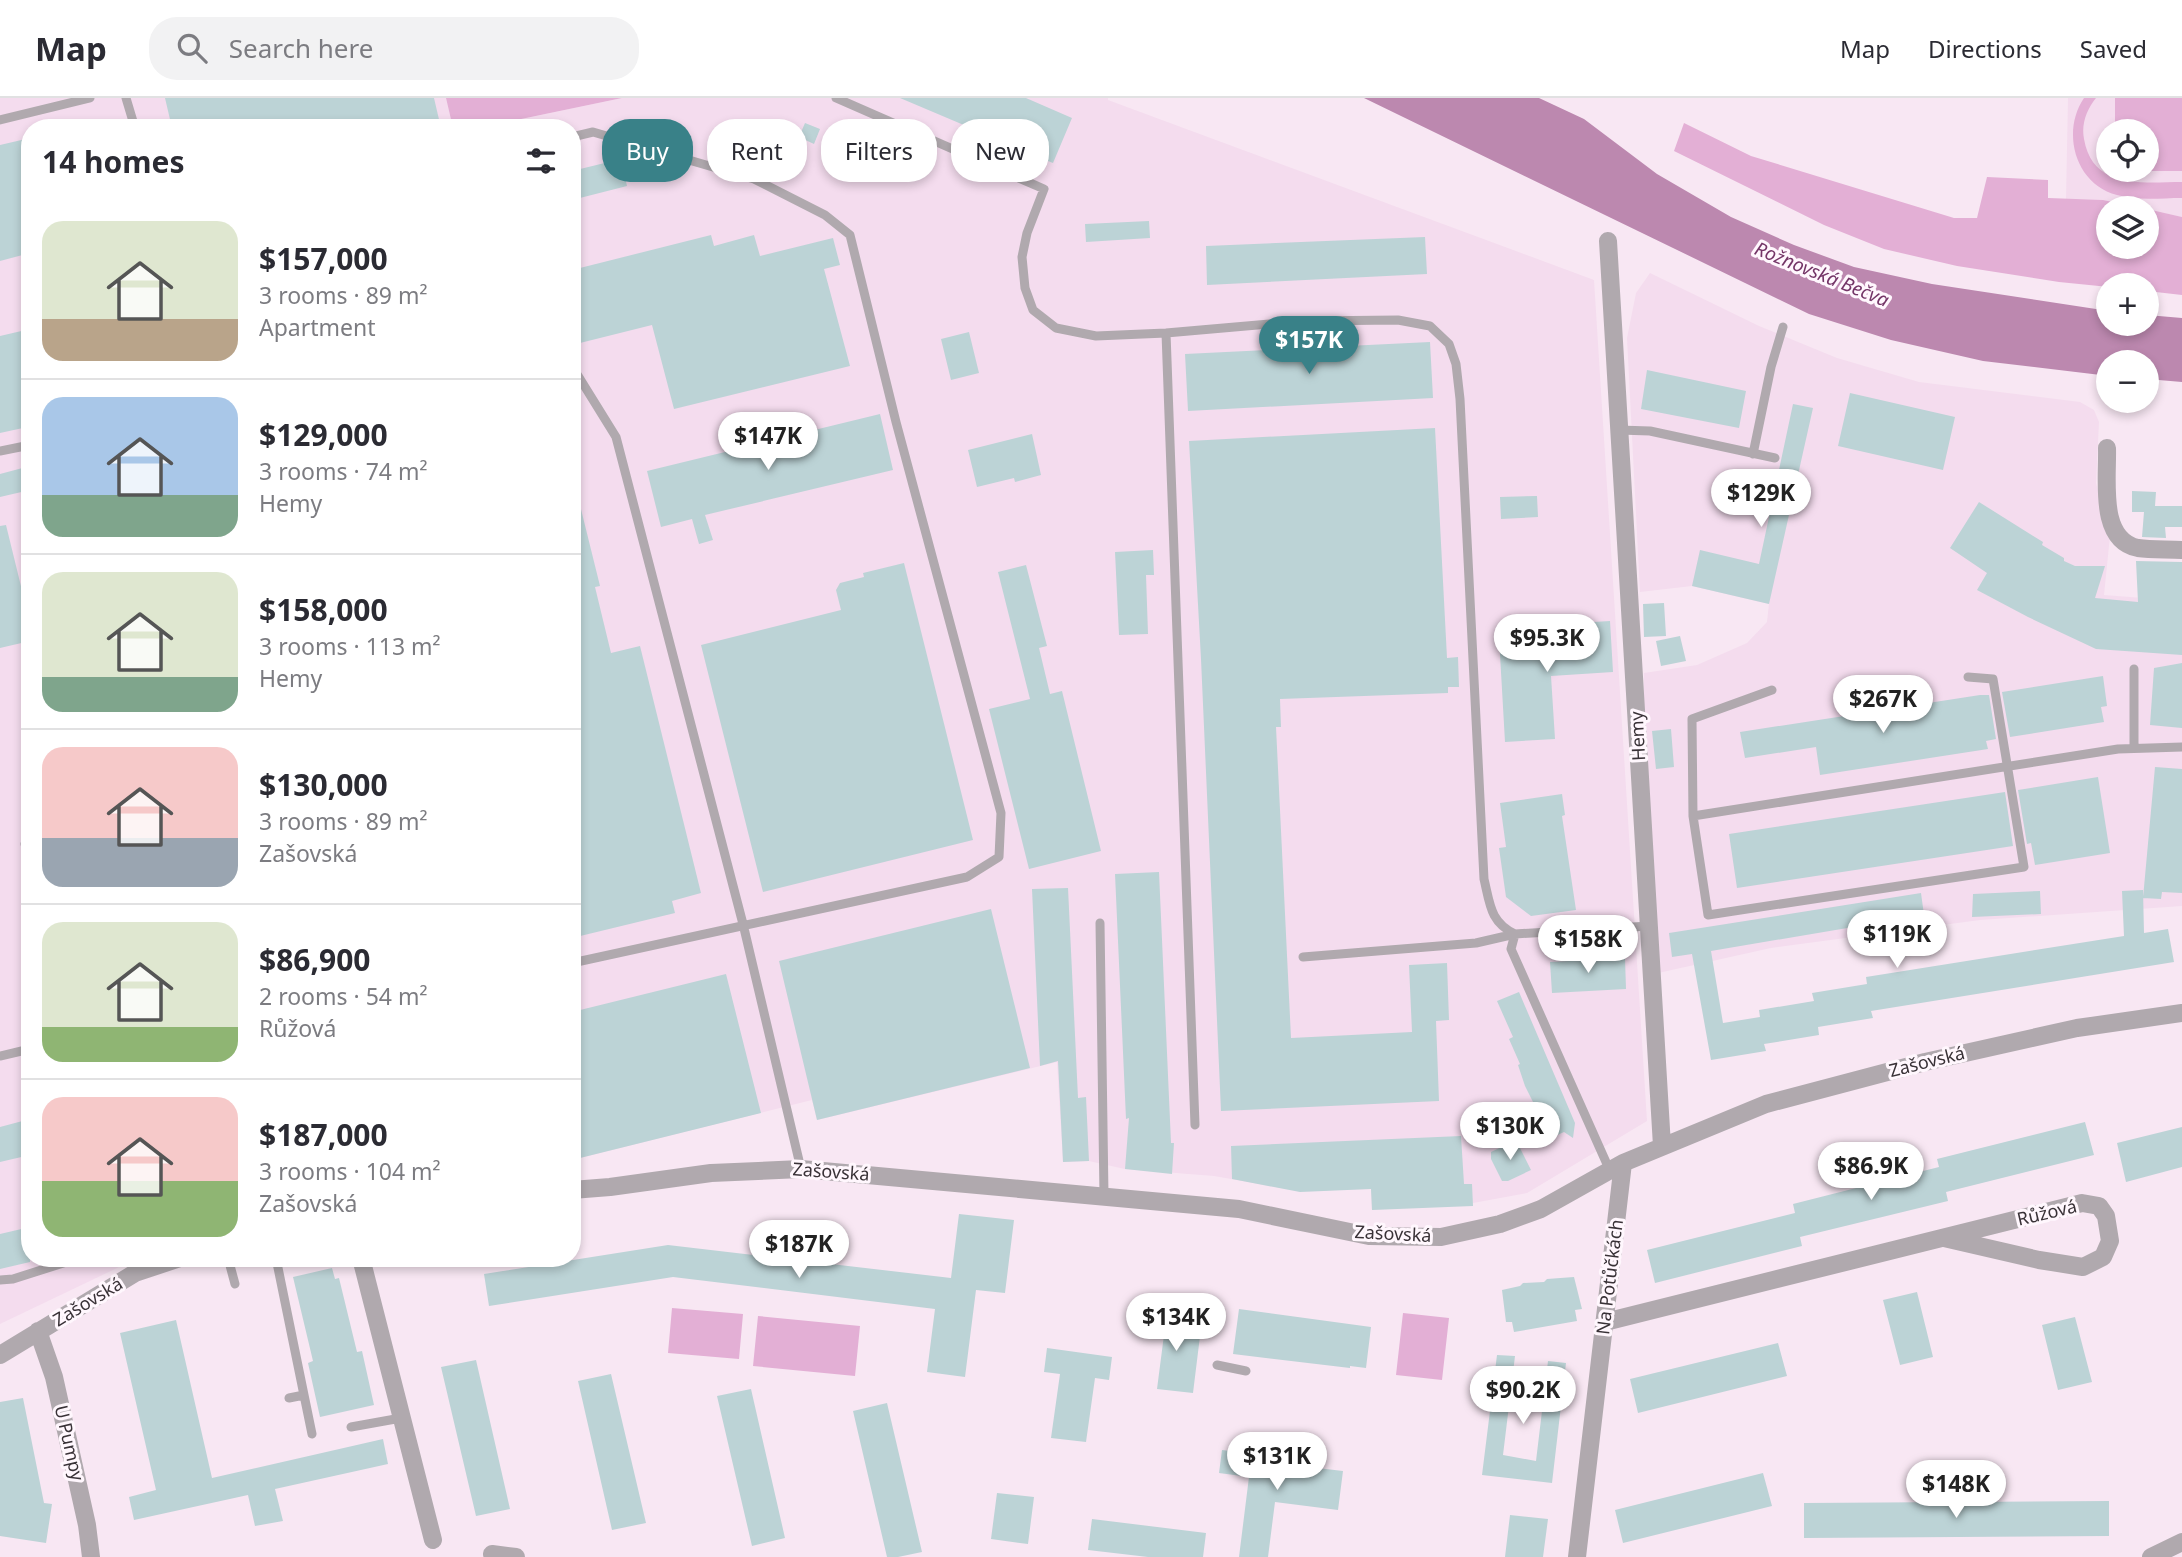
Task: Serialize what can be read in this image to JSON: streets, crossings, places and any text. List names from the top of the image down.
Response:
{
  "streets": {
    "street": [
      "Hemy",
      "Zašovská",
      "Růžová",
      "Na Potůčkách",
      "U Pumpy"
    ]
  },
  "crossings": [
    ["Hemy", "Zašovská"],
    ["Zašovská", "Na Potůčkách"],
    ["Zašovská", "U Pumpy"],
    ["Růžová", "Na Potůčkách"]
  ],
  "water": ["Rožnovská Bečva"],
  "page": {
    "header": "Map",
    "search": "Search here",
    "nav": ["Map", "Directions", "Saved"],
    "map_buttons": ["+", "−"],
    "chip": [
      "Buy",
      "Rent",
      "Filters",
      "New"
    ],
    "heading": "14 homes",
    "list": [
      {
        "name": "$157,000",
        "note": "3 rooms · 89 m² · Apartment"
      },
      {
        "name": "$129,000",
        "note": "3 rooms · 74 m² · Hemy"
      },
      {
        "name": "$158,000",
        "note": "3 rooms · 113 m² · Hemy"
      },
      {
        "name": "$130,000",
        "note": "3 rooms · 89 m² · Zašovská"
      },
      {
        "name": "$86,900",
        "note": "2 rooms · 54 m² · Růžová"
      },
      {
        "name": "$187,000",
        "note": "3 rooms · 104 m² · Zašovská"
      }
    ],
    "price": [
      "$157K",
      "$147K",
      "$129K",
      "$95.3K",
      "$267K",
      "$119K",
      "$158K",
      "$130K",
      "$86.9K",
      "$187K",
      "$134K",
      "$90.2K",
      "$131K",
      "$148K"
    ]
  }
}
